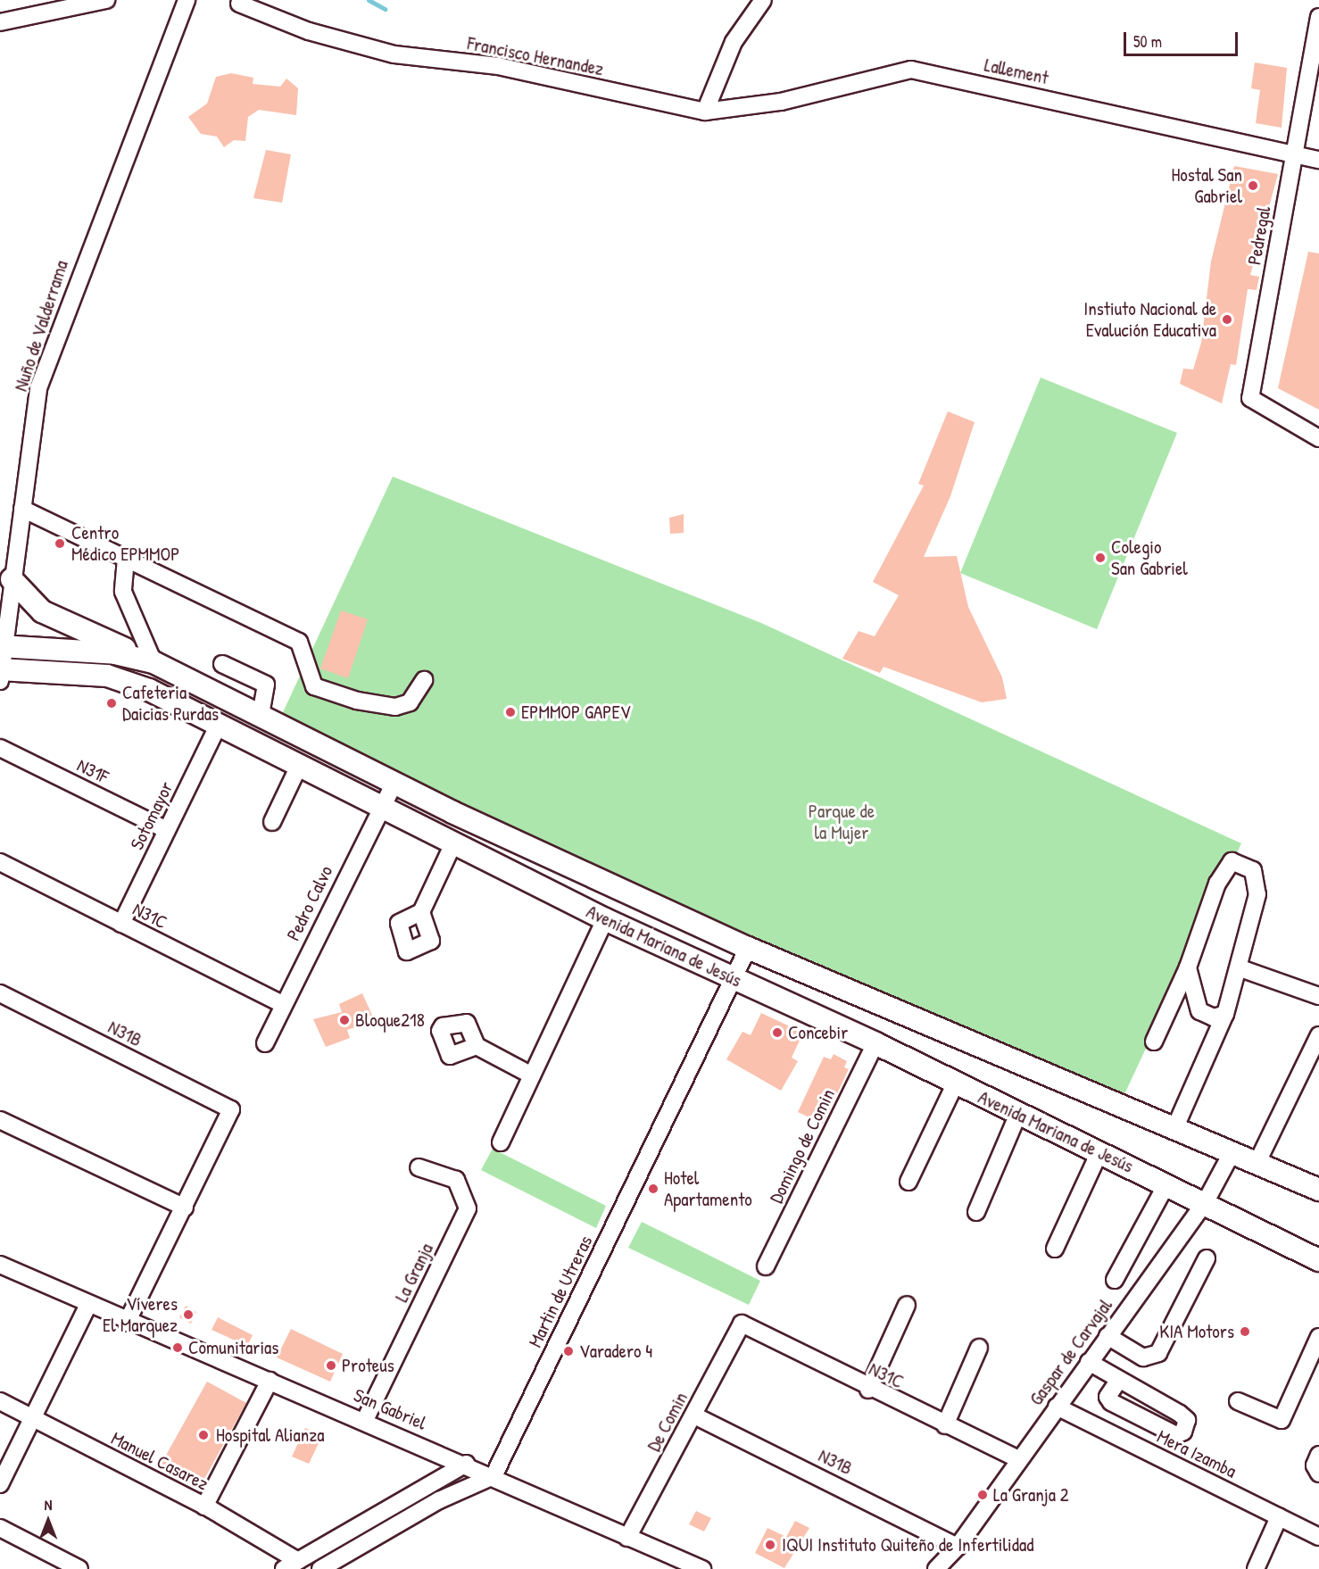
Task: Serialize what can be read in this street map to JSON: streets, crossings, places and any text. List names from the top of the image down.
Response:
{
  "streets": {
    "main road": ["Avenida Mariana de Jesús"],
    "street": [
      "Francisco Hernandez",
      "Lallement",
      "Pedregal",
      "Nuño de Valderrama",
      "N31F",
      "Sotomayor",
      "Pedro Calvo",
      "N31C",
      "N31B",
      "Domingo de Comin",
      "La Granja",
      "Martin de Utreras",
      "Gaspar de Carvajal",
      "San Gabriel",
      "De Comin",
      "Mera Izamba",
      "Manuel Casarez"
    ]
  },
  "crossings": [
    ["Francisco Hernandez", "Lallement"],
    ["Lallement", "Pedregal"],
    ["Nuño de Valderrama", "Avenida Mariana de Jesús"],
    ["N31F", "Sotomayor"],
    ["Sotomayor", "N31C"],
    ["Sotomayor", "Avenida Mariana de Jesús"],
    ["Pedro Calvo", "N31C"],
    ["Pedro Calvo", "Avenida Mariana de Jesús"],
    ["N31C", "Gaspar de Carvajal"],
    ["N31C", "De Comin"],
    ["Avenida Mariana de Jesús", "Domingo de Comin"],
    ["Avenida Mariana de Jesús", "Martin de Utreras"],
    ["Avenida Mariana de Jesús", "Gaspar de Carvajal"],
    ["N31B", "Gaspar de Carvajal"],
    ["N31B", "De Comin"],
    ["La Granja", "San Gabriel"],
    ["Martin de Utreras", "San Gabriel"],
    ["Gaspar de Carvajal", "Mera Izamba"],
    ["San Gabriel", "De Comin"]
  ],
  "parks": ["Parque de la Mujer"],
  "places": [
    "Hostal San Gabriel",
    "Instiuto Nacional de Evalución Educativa",
    "Centro Médico EPMMOP",
    "Colegio San Gabriel",
    "Cafeteria Daicias Purdas",
    "EPMMOP GAPEV",
    "Bloque218",
    "Concebir",
    "Hotel Apartamento",
    "Víveres El Marquez",
    "KIA Motors",
    "Comunitarias",
    "Varadero 4",
    "Proteus",
    "Hospital Alianza",
    "La Granja 2",
    "IQUI Instituto Quiteño de Infertilidad"
  ],
  "scale_bar": "50 m",
  "north": "top"
}
